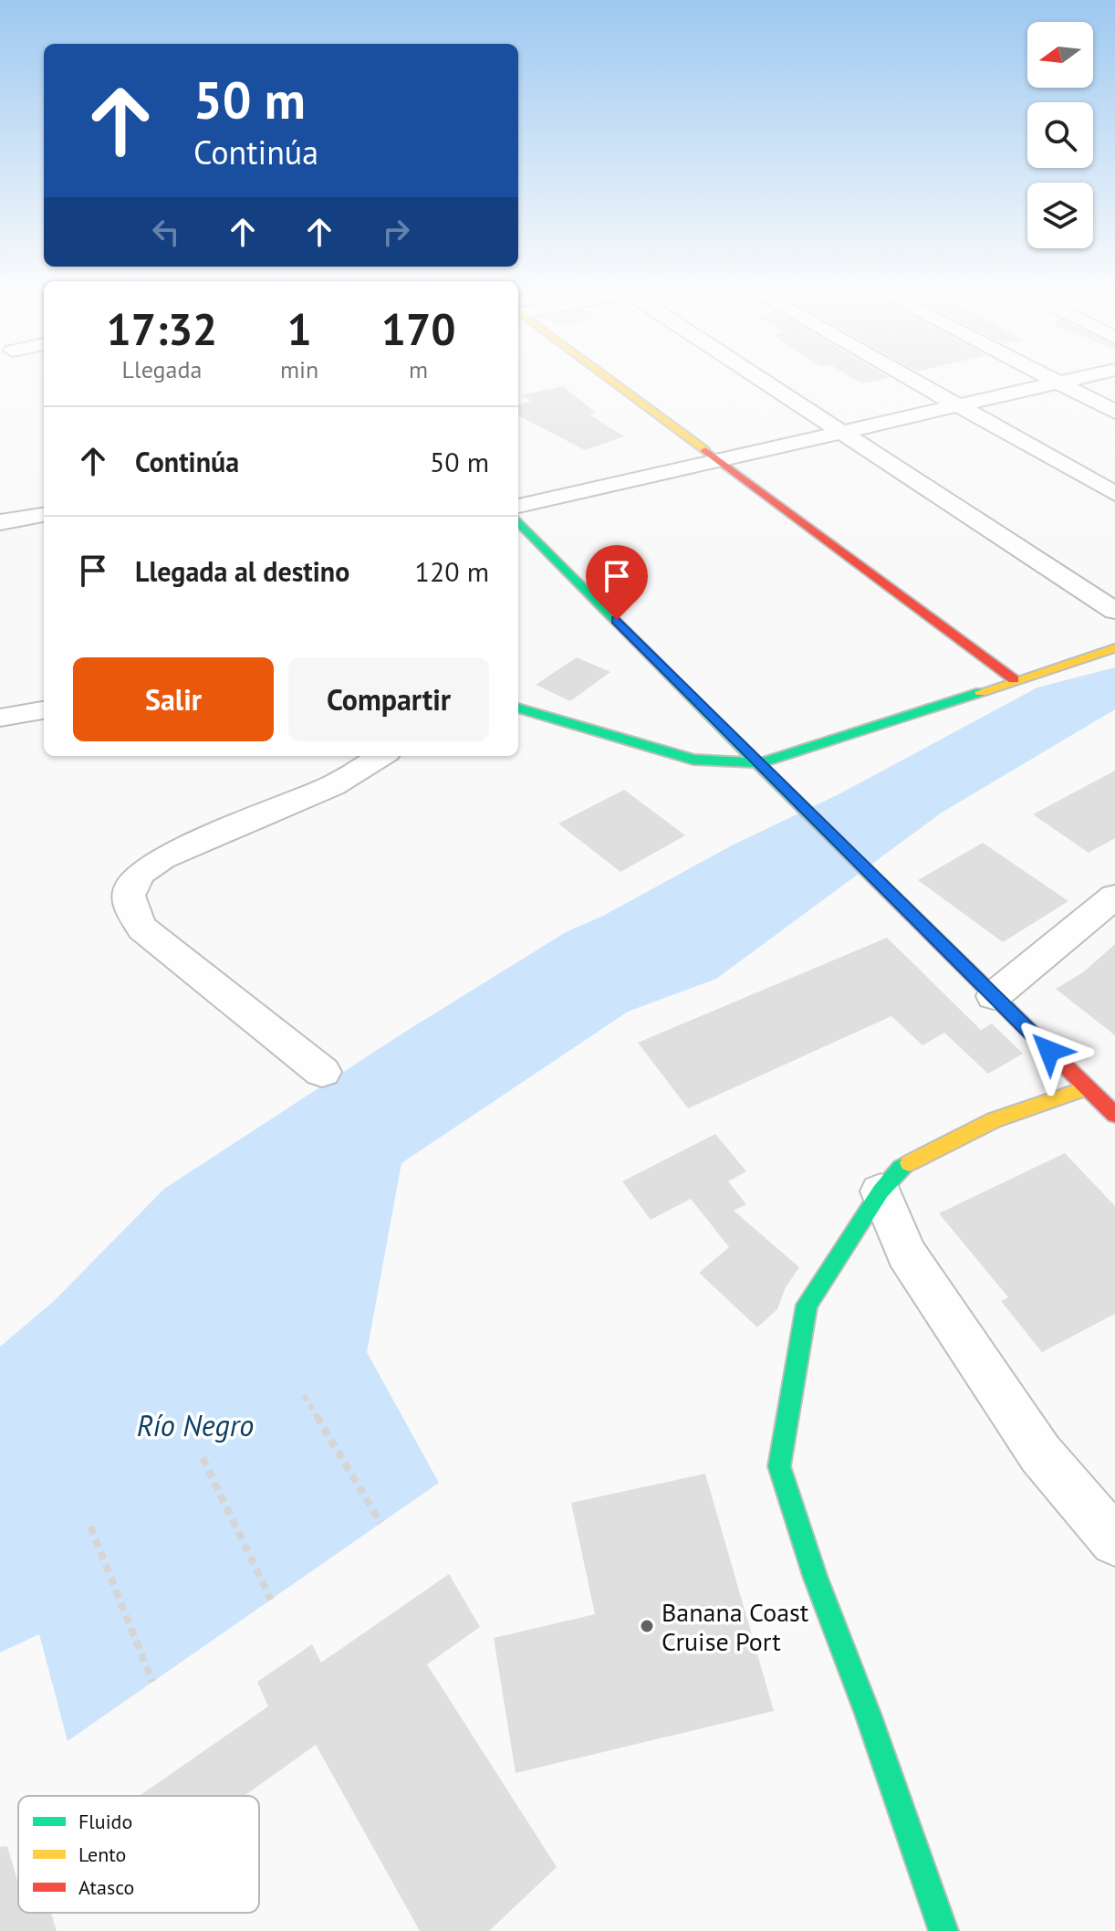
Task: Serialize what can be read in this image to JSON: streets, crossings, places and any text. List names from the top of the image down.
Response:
{
  "water": ["Río Negro"],
  "places": ["Banana Coast Cruise Port"],
  "legend": ["Fluido", "Lento", "Atasco"],
  "north": "left",
  "page": {
    "turn": ["50 m", "Continúa"],
    "eta": [
      "17:32",
      "Llegada",
      "1",
      "min",
      "170",
      "m"
    ],
    "list": [
      {
        "name": "Continúa",
        "value": "50 m"
      },
      {
        "name": "Llegada al destino",
        "value": "120 m"
      }
    ],
    "buttons": ["Salir", "Compartir"]
  }
}
